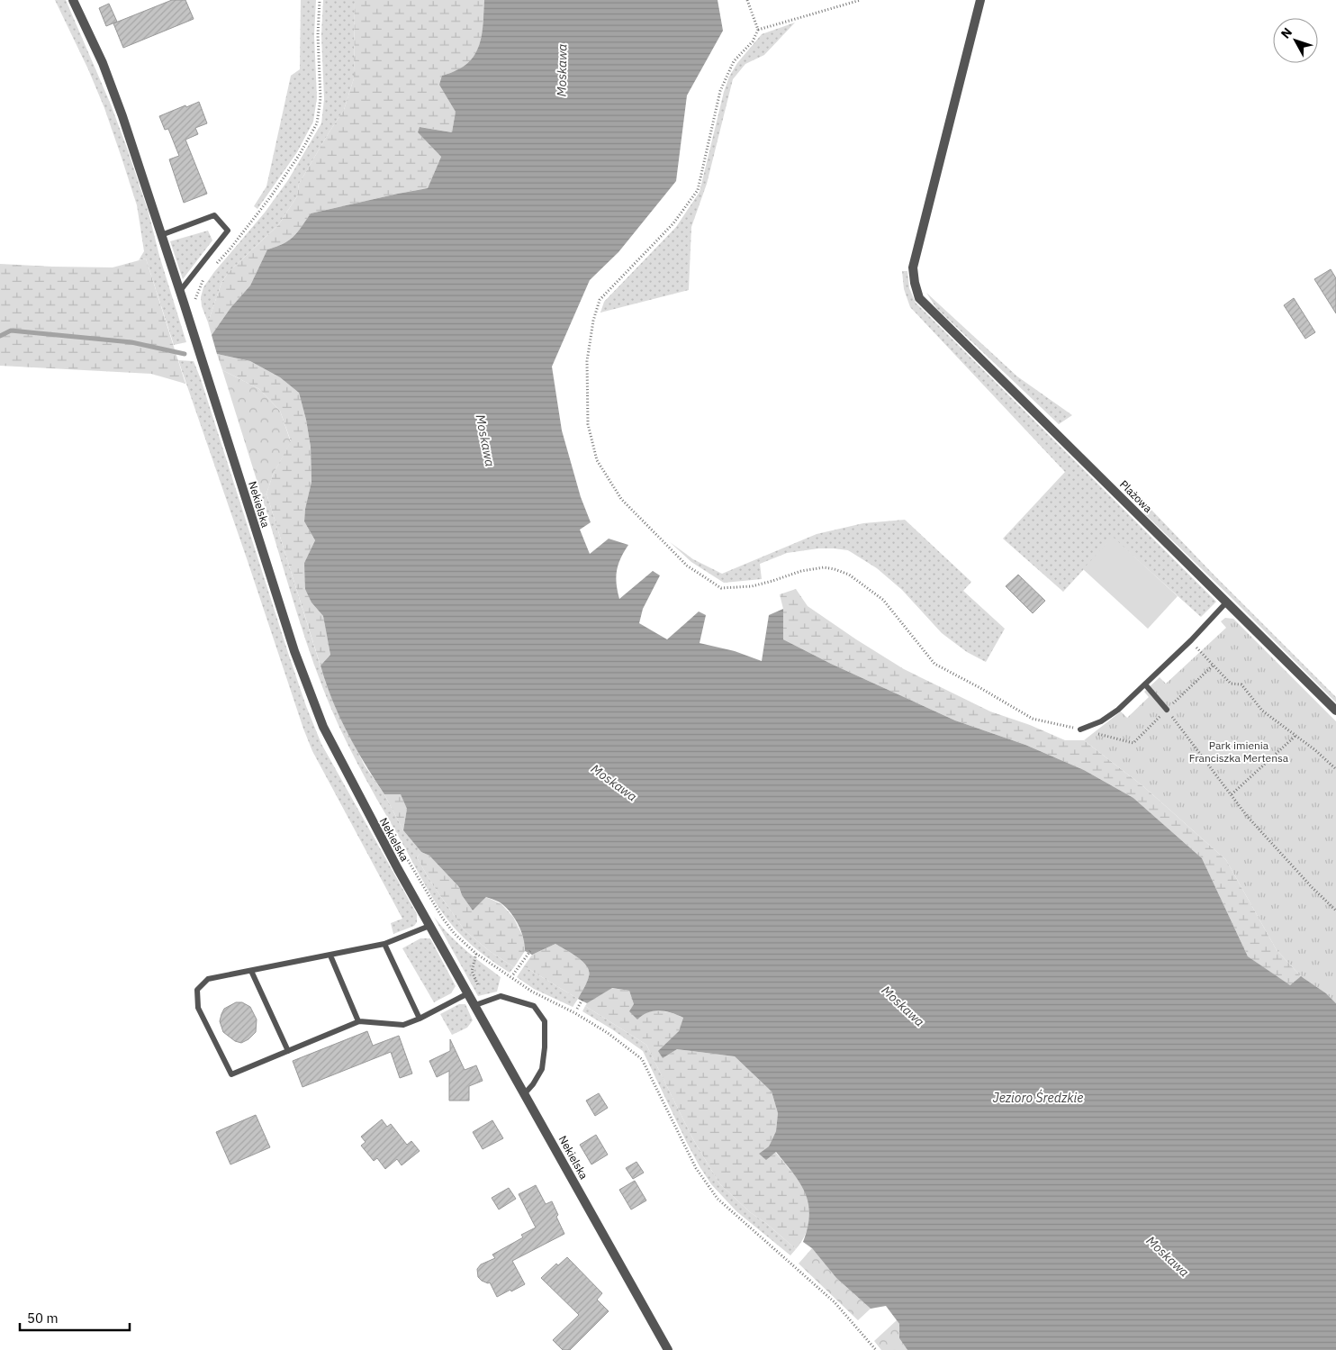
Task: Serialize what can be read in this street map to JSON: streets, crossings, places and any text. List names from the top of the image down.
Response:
{
  "streets": {
    "street": ["Plażowa", "Nekielska"]
  },
  "water": ["Moskawa", "Jezioro Średzkie"],
  "parks": ["Park imienia Franciszka Mertensa"],
  "scale_bar": "50 m",
  "north": "top left"
}
